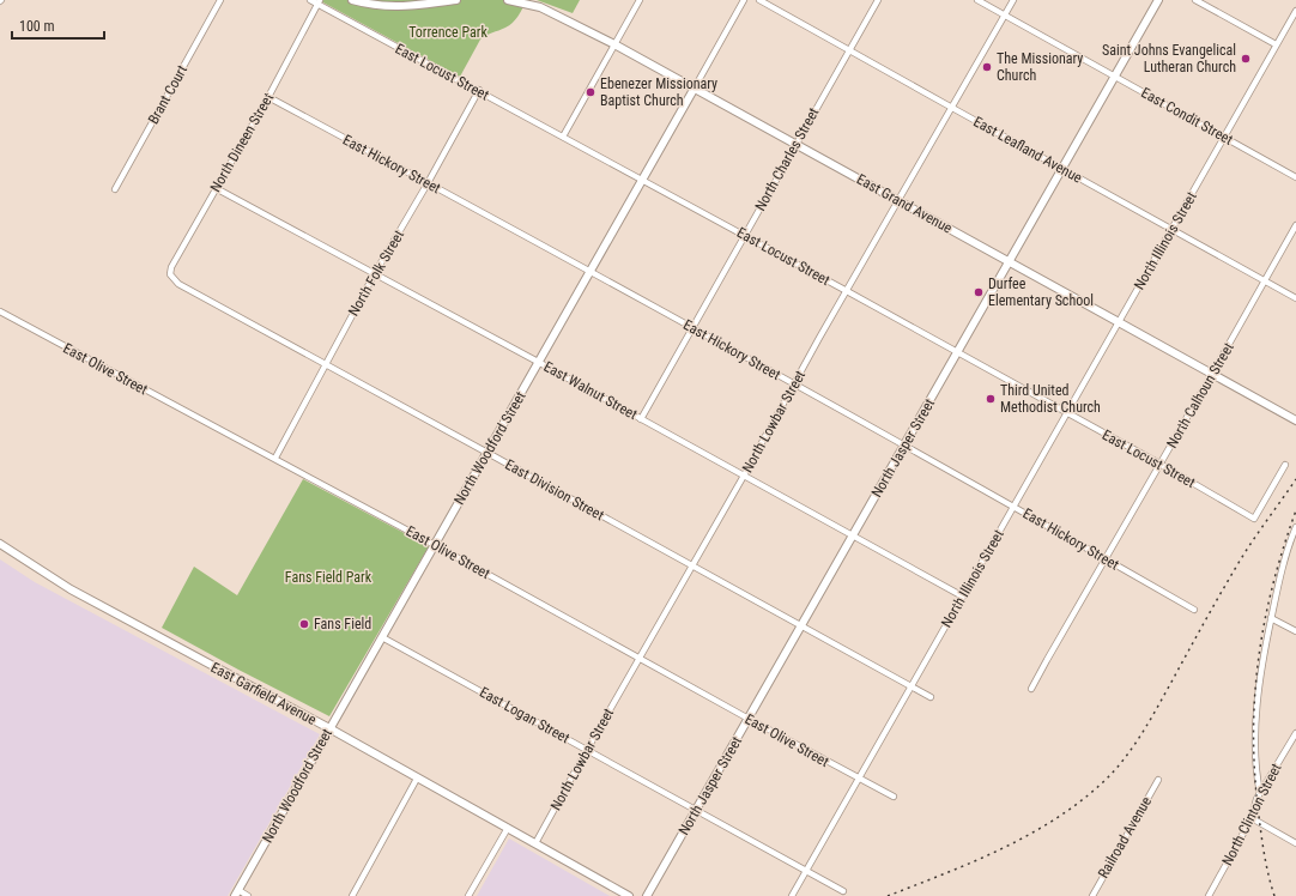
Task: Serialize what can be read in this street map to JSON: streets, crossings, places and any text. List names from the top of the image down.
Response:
{
  "streets": {
    "street": [
      "East Locust Street",
      "Brant Court",
      "East Condit Street",
      "North Dineen Street",
      "East Leafland Avenue",
      "North Charles Street",
      "East Hickory Street",
      "East Grand Avenue",
      "North Illinois Street",
      "North Folk Street",
      "East Olive Street",
      "East Walnut Street",
      "North Calhoun Street",
      "North Lowbar Street",
      "North Woodford Street",
      "North Jasper Street",
      "East Division Street",
      "East Garfield Avenue",
      "East Logan Street",
      "North Clinton Street",
      "Railroad Avenue"
    ]
  },
  "crossings": [
    ["East Locust Street", "North Dineen Street"],
    ["East Locust Street", "North Charles Street"],
    ["East Locust Street", "North Illinois Street"],
    ["East Locust Street", "North Folk Street"],
    ["East Locust Street", "North Calhoun Street"],
    ["East Locust Street", "North Lowbar Street"],
    ["East Locust Street", "North Woodford Street"],
    ["East Locust Street", "North Jasper Street"],
    ["East Condit Street", "North Illinois Street"],
    ["East Condit Street", "North Lowbar Street"],
    ["East Condit Street", "North Jasper Street"],
    ["North Dineen Street", "East Hickory Street"],
    ["North Dineen Street", "East Walnut Street"],
    ["North Dineen Street", "East Division Street"],
    ["East Leafland Avenue", "North Charles Street"],
    ["East Leafland Avenue", "North Illinois Street"],
    ["East Leafland Avenue", "North Calhoun Street"],
    ["East Leafland Avenue", "North Lowbar Street"],
    ["East Leafland Avenue", "North Jasper Street"],
    ["North Charles Street", "East Hickory Street"],
    ["North Charles Street", "East Grand Avenue"],
    ["North Charles Street", "East Walnut Street"],
    ["East Hickory Street", "North Illinois Street"],
    ["East Hickory Street", "North Folk Street"],
    ["East Hickory Street", "North Calhoun Street"],
    ["East Hickory Street", "North Lowbar Street"],
    ["East Hickory Street", "North Woodford Street"],
    ["East Hickory Street", "North Jasper Street"],
    ["East Grand Avenue", "North Illinois Street"],
    ["East Grand Avenue", "North Calhoun Street"],
    ["East Grand Avenue", "North Lowbar Street"],
    ["East Grand Avenue", "North Woodford Street"],
    ["East Grand Avenue", "North Jasper Street"],
    ["North Illinois Street", "East Olive Street"],
    ["North Illinois Street", "East Walnut Street"],
    ["North Illinois Street", "East Division Street"],
    ["North Illinois Street", "East Logan Street"],
    ["North Folk Street", "East Olive Street"],
    ["North Folk Street", "East Walnut Street"],
    ["North Folk Street", "East Division Street"],
    ["East Olive Street", "North Lowbar Street"],
    ["East Olive Street", "North Woodford Street"],
    ["East Olive Street", "North Jasper Street"],
    ["East Walnut Street", "North Lowbar Street"],
    ["East Walnut Street", "North Woodford Street"],
    ["East Walnut Street", "North Jasper Street"],
    ["North Lowbar Street", "East Division Street"],
    ["North Lowbar Street", "East Garfield Avenue"],
    ["North Lowbar Street", "East Logan Street"],
    ["North Woodford Street", "East Division Street"],
    ["North Woodford Street", "East Garfield Avenue"],
    ["North Woodford Street", "East Logan Street"],
    ["North Jasper Street", "East Division Street"],
    ["North Jasper Street", "East Logan Street"]
  ],
  "parks": ["Torrence Park", "Fans Field Park"],
  "places": [
    "Saint Johns Evangelical Lutheran Church",
    "The Missionary Church",
    "Ebenezer Missionary Baptist Church",
    "Durfee Elementary School",
    "Third United Methodist Church",
    "Fans Field"
  ],
  "scale_bar": "100 m"
}
